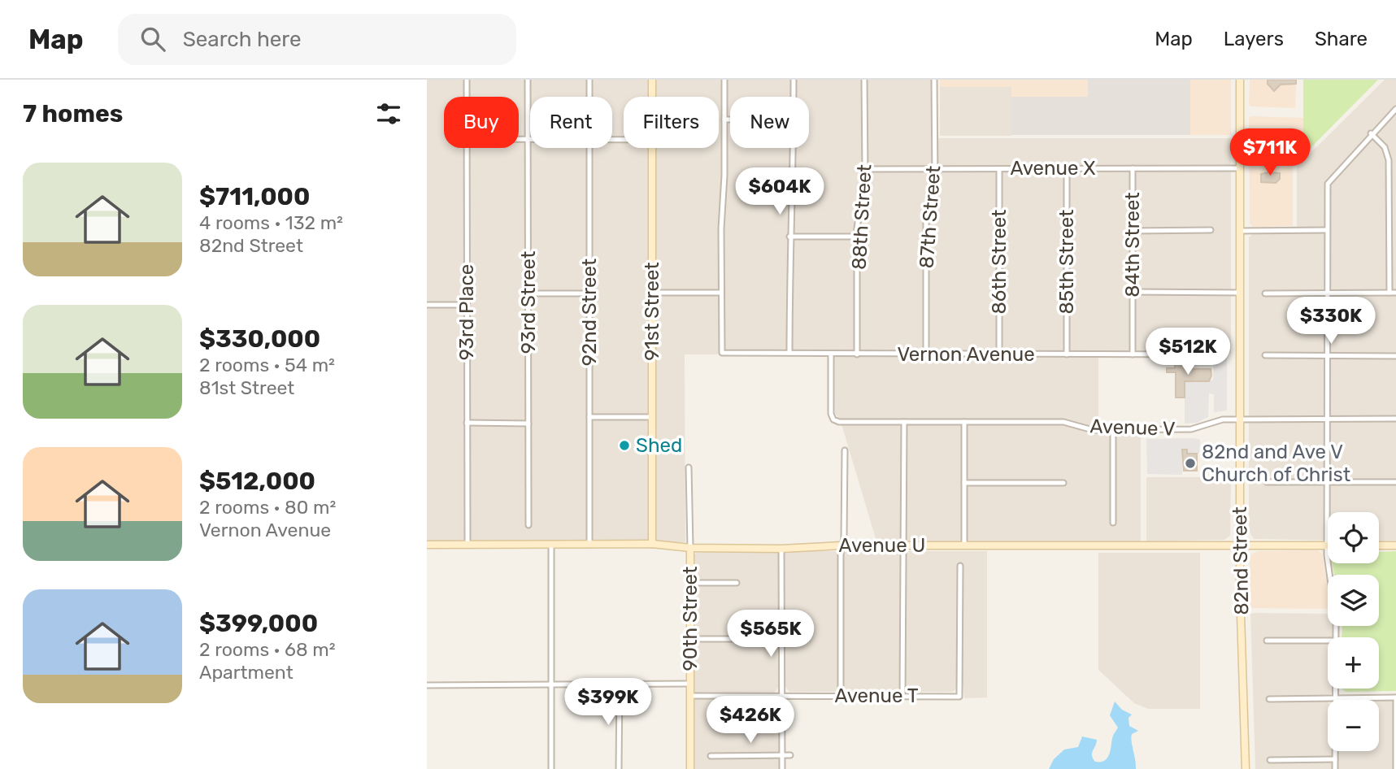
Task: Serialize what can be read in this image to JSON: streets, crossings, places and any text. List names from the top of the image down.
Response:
{
  "streets": {
    "street": [
      "Avenue X",
      "88th Street",
      "87th Street",
      "84th Street",
      "86th Street",
      "85th Street",
      "93rd Street",
      "91st Street",
      "93rd Place",
      "92nd Street",
      "Vernon Avenue",
      "Avenue V",
      "Avenue U",
      "82nd Street",
      "90th Street",
      "Avenue T"
    ]
  },
  "crossings": [
    ["Avenue X", "88th Street"],
    ["Avenue X", "87th Street"],
    ["Avenue X", "84th Street"],
    ["Avenue X", "86th Street"],
    ["Avenue X", "85th Street"],
    ["Avenue X", "82nd Street"],
    ["88th Street", "Vernon Avenue"],
    ["87th Street", "Vernon Avenue"],
    ["84th Street", "Vernon Avenue"],
    ["86th Street", "Vernon Avenue"],
    ["85th Street", "Vernon Avenue"],
    ["91st Street", "Avenue U"],
    ["93rd Place", "Avenue U"],
    ["92nd Street", "Avenue U"],
    ["Vernon Avenue", "Avenue V"],
    ["Avenue V", "82nd Street"],
    ["Avenue U", "82nd Street"],
    ["Avenue U", "90th Street"],
    ["90th Street", "Avenue T"]
  ],
  "places": ["Shed", "82nd and Ave V Church of Christ"],
  "page": {
    "header": "Map",
    "search": "Search here",
    "nav": ["Map", "Layers", "Share"],
    "heading": "7 homes",
    "chip": [
      "Buy",
      "Rent",
      "Filters",
      "New"
    ],
    "price": [
      "$711K",
      "$604K",
      "$330K",
      "$512K",
      "$565K",
      "$399K",
      "$426K"
    ],
    "list": [
      {
        "name": "$711,000",
        "note": "4 rooms · 132 m² · 82nd Street"
      },
      {
        "name": "$330,000",
        "note": "2 rooms · 54 m² · 81st Street"
      },
      {
        "name": "$512,000",
        "note": "2 rooms · 80 m² · Vernon Avenue"
      },
      {
        "name": "$399,000",
        "note": "2 rooms · 68 m² · Apartment"
      }
    ],
    "map_buttons": ["+", "−"]
  }
}
